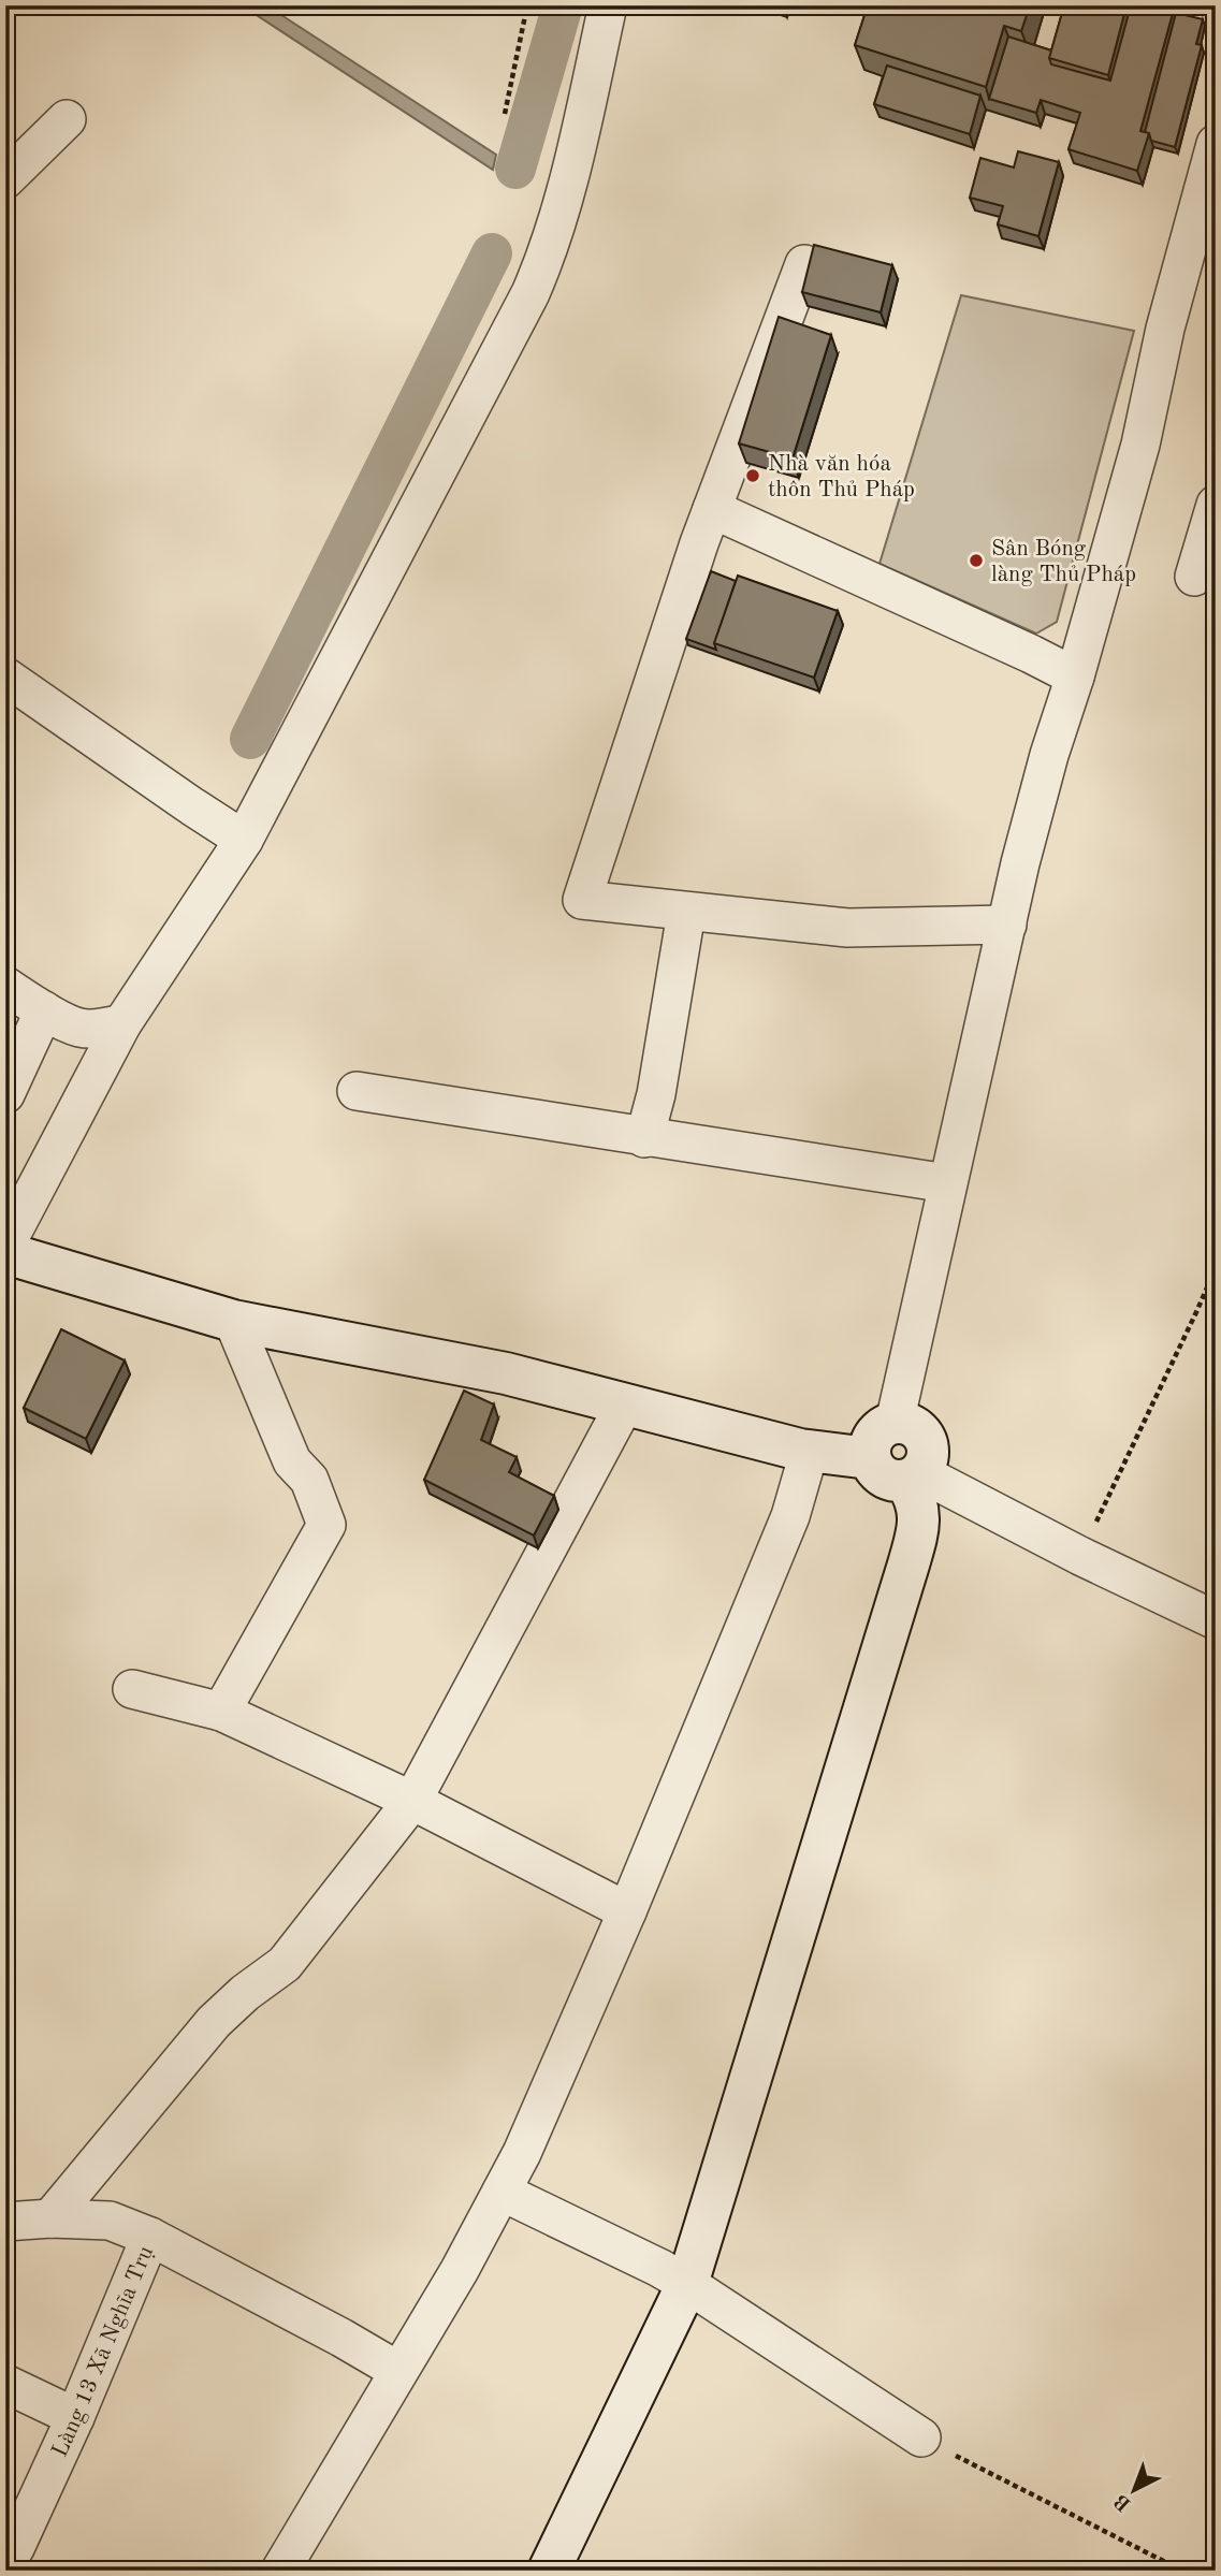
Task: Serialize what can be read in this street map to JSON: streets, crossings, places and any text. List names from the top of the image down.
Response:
{
  "streets": {
    "street": ["Làng 13 Xã Nghĩa Trụ"]
  },
  "places": ["Nhà văn hóa thôn Thủ Pháp", "Sân Bóng làng Thủ Pháp"],
  "north": "bottom left"
}
